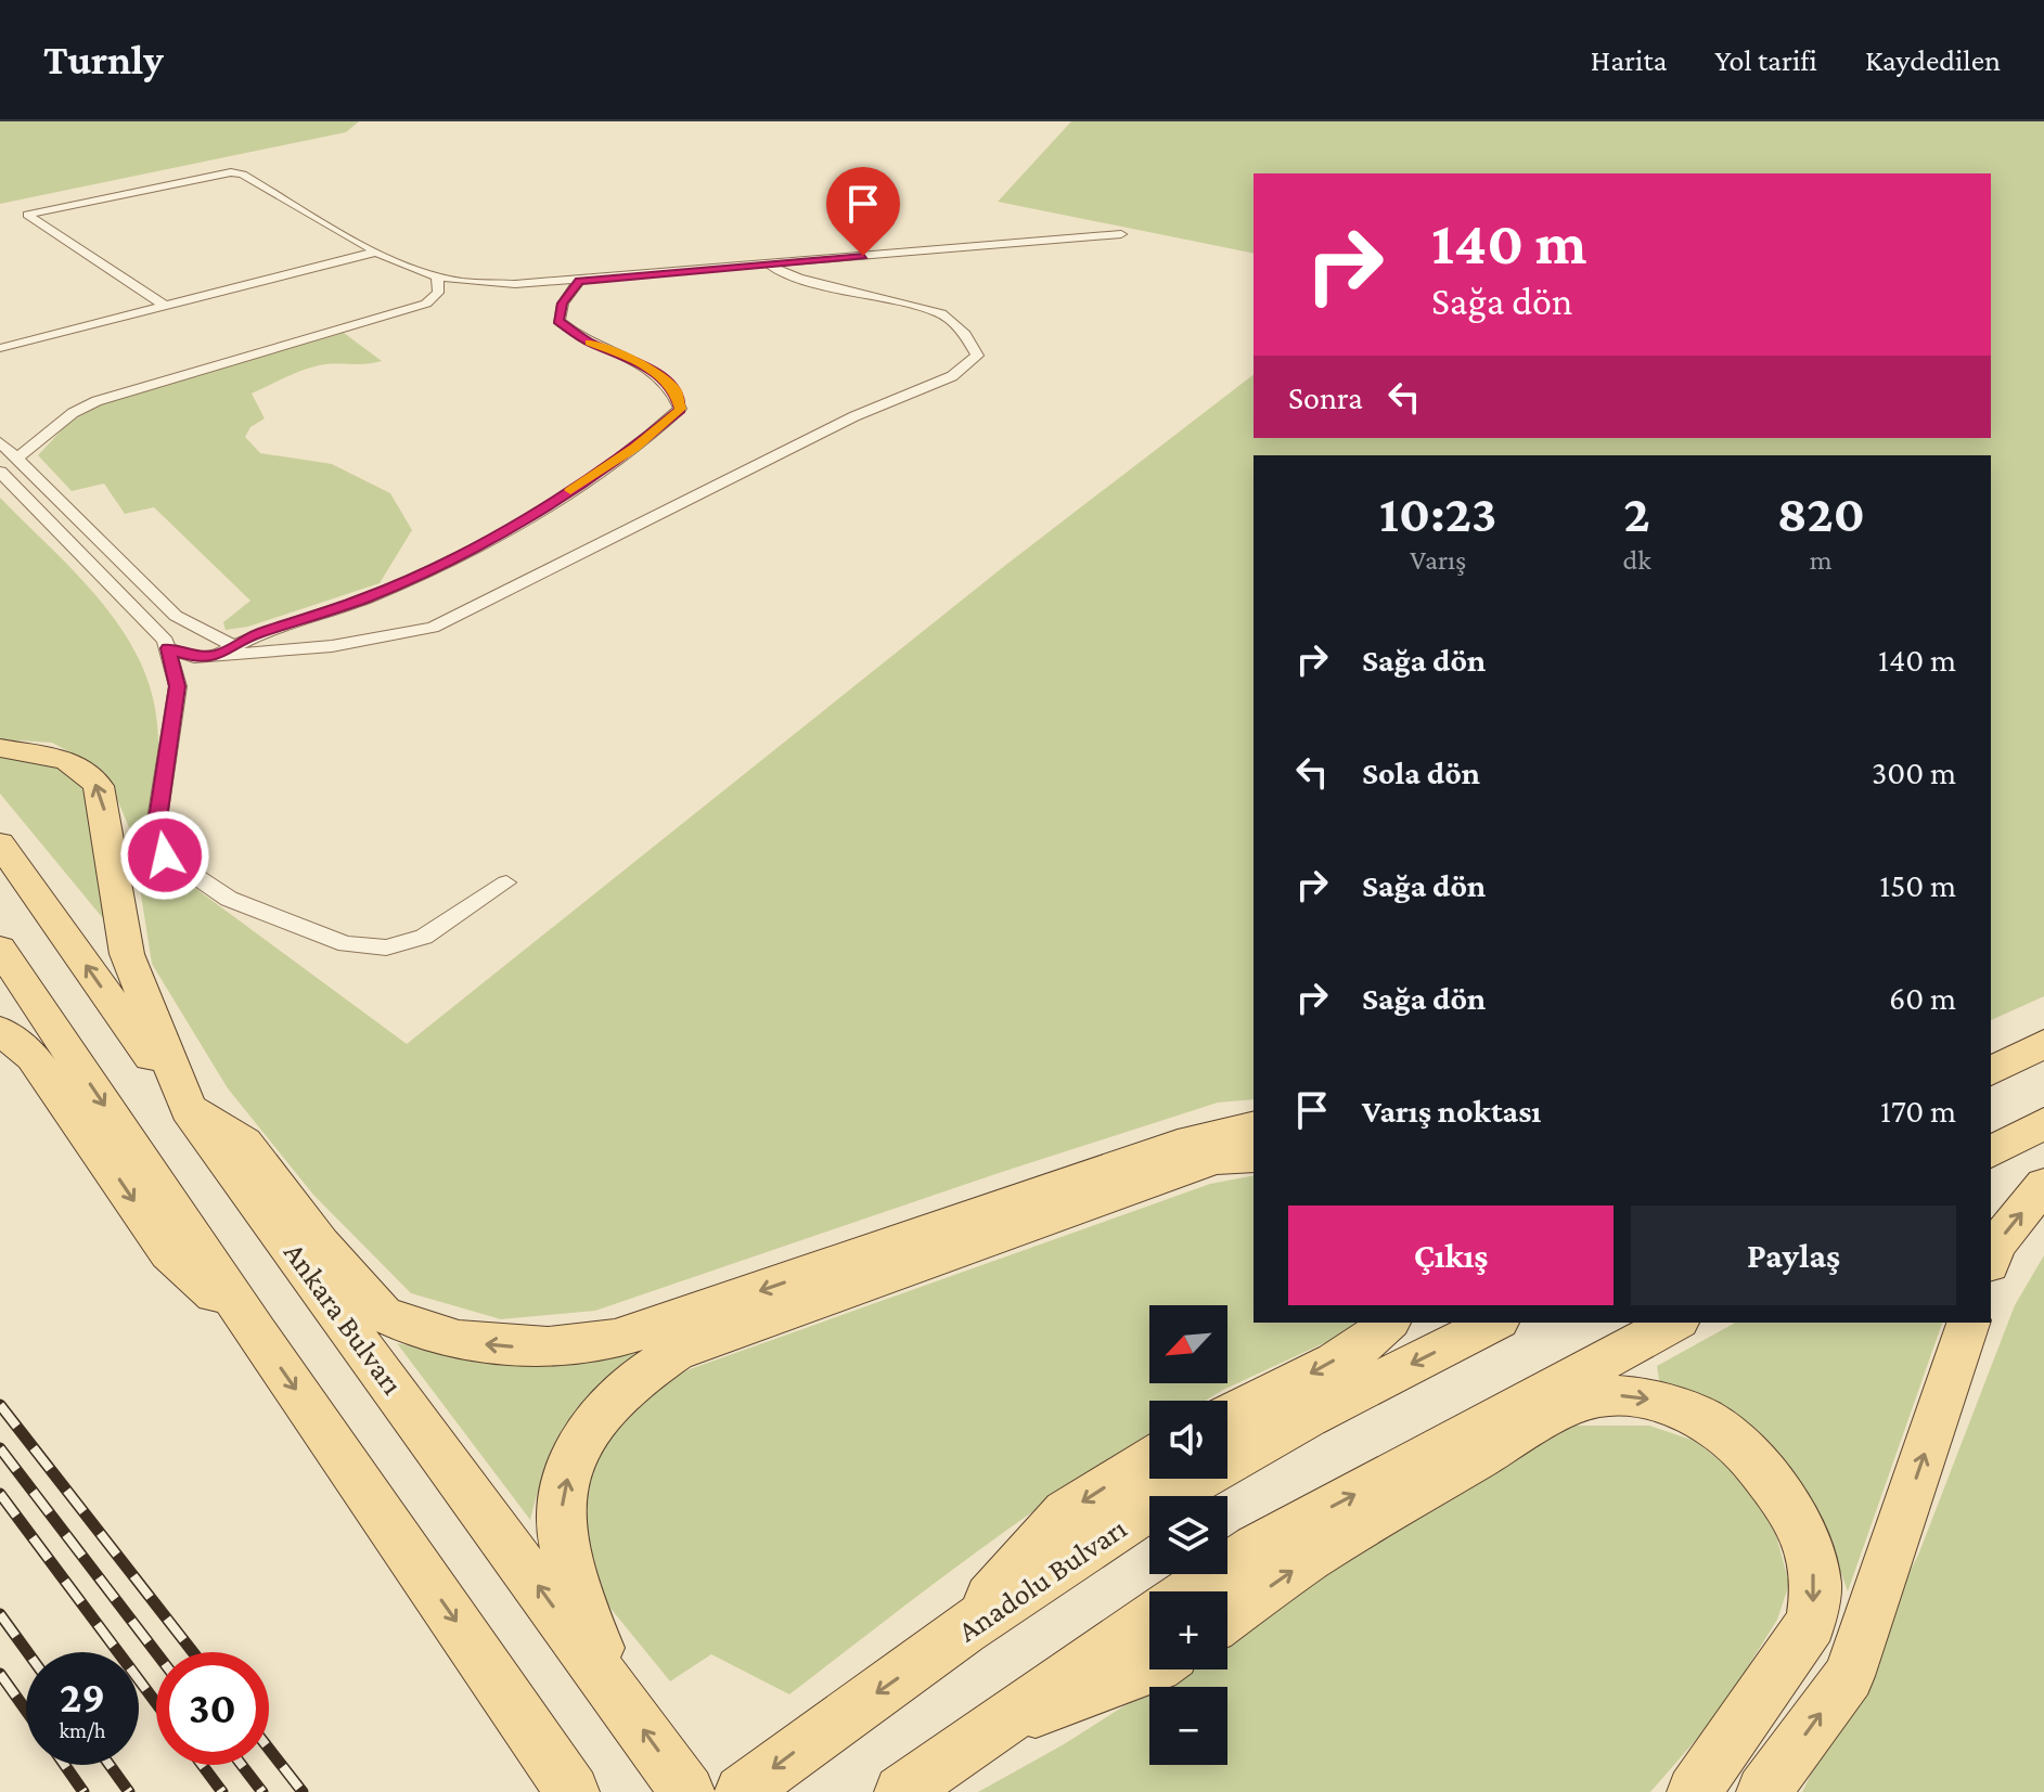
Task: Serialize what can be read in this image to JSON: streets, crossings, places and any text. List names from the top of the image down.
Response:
{
  "streets": {
    "main road": ["Ankara Bulvarı", "Anadolu Bulvarı"]
  },
  "north": "bottom left",
  "page": {
    "header": "Turnly",
    "nav": ["Harita", "Yol tarifi", "Kaydedilen"],
    "turn": ["140 m", "Sağa dön"],
    "then": "Sonra",
    "eta": [
      "10:23",
      "Varış",
      "2",
      "dk",
      "820",
      "m"
    ],
    "list": [
      {
        "name": "Sağa dön",
        "value": "140 m"
      },
      {
        "name": "Sola dön",
        "value": "300 m"
      },
      {
        "name": "Sağa dön",
        "value": "150 m"
      },
      {
        "name": "Sağa dön",
        "value": "60 m"
      },
      {
        "name": "Varış noktası",
        "value": "170 m"
      }
    ],
    "buttons": ["Çıkış", "Paylaş"],
    "map_buttons": ["+", "−"],
    "speed": "29 km/h",
    "limit": "30"
  }
}
